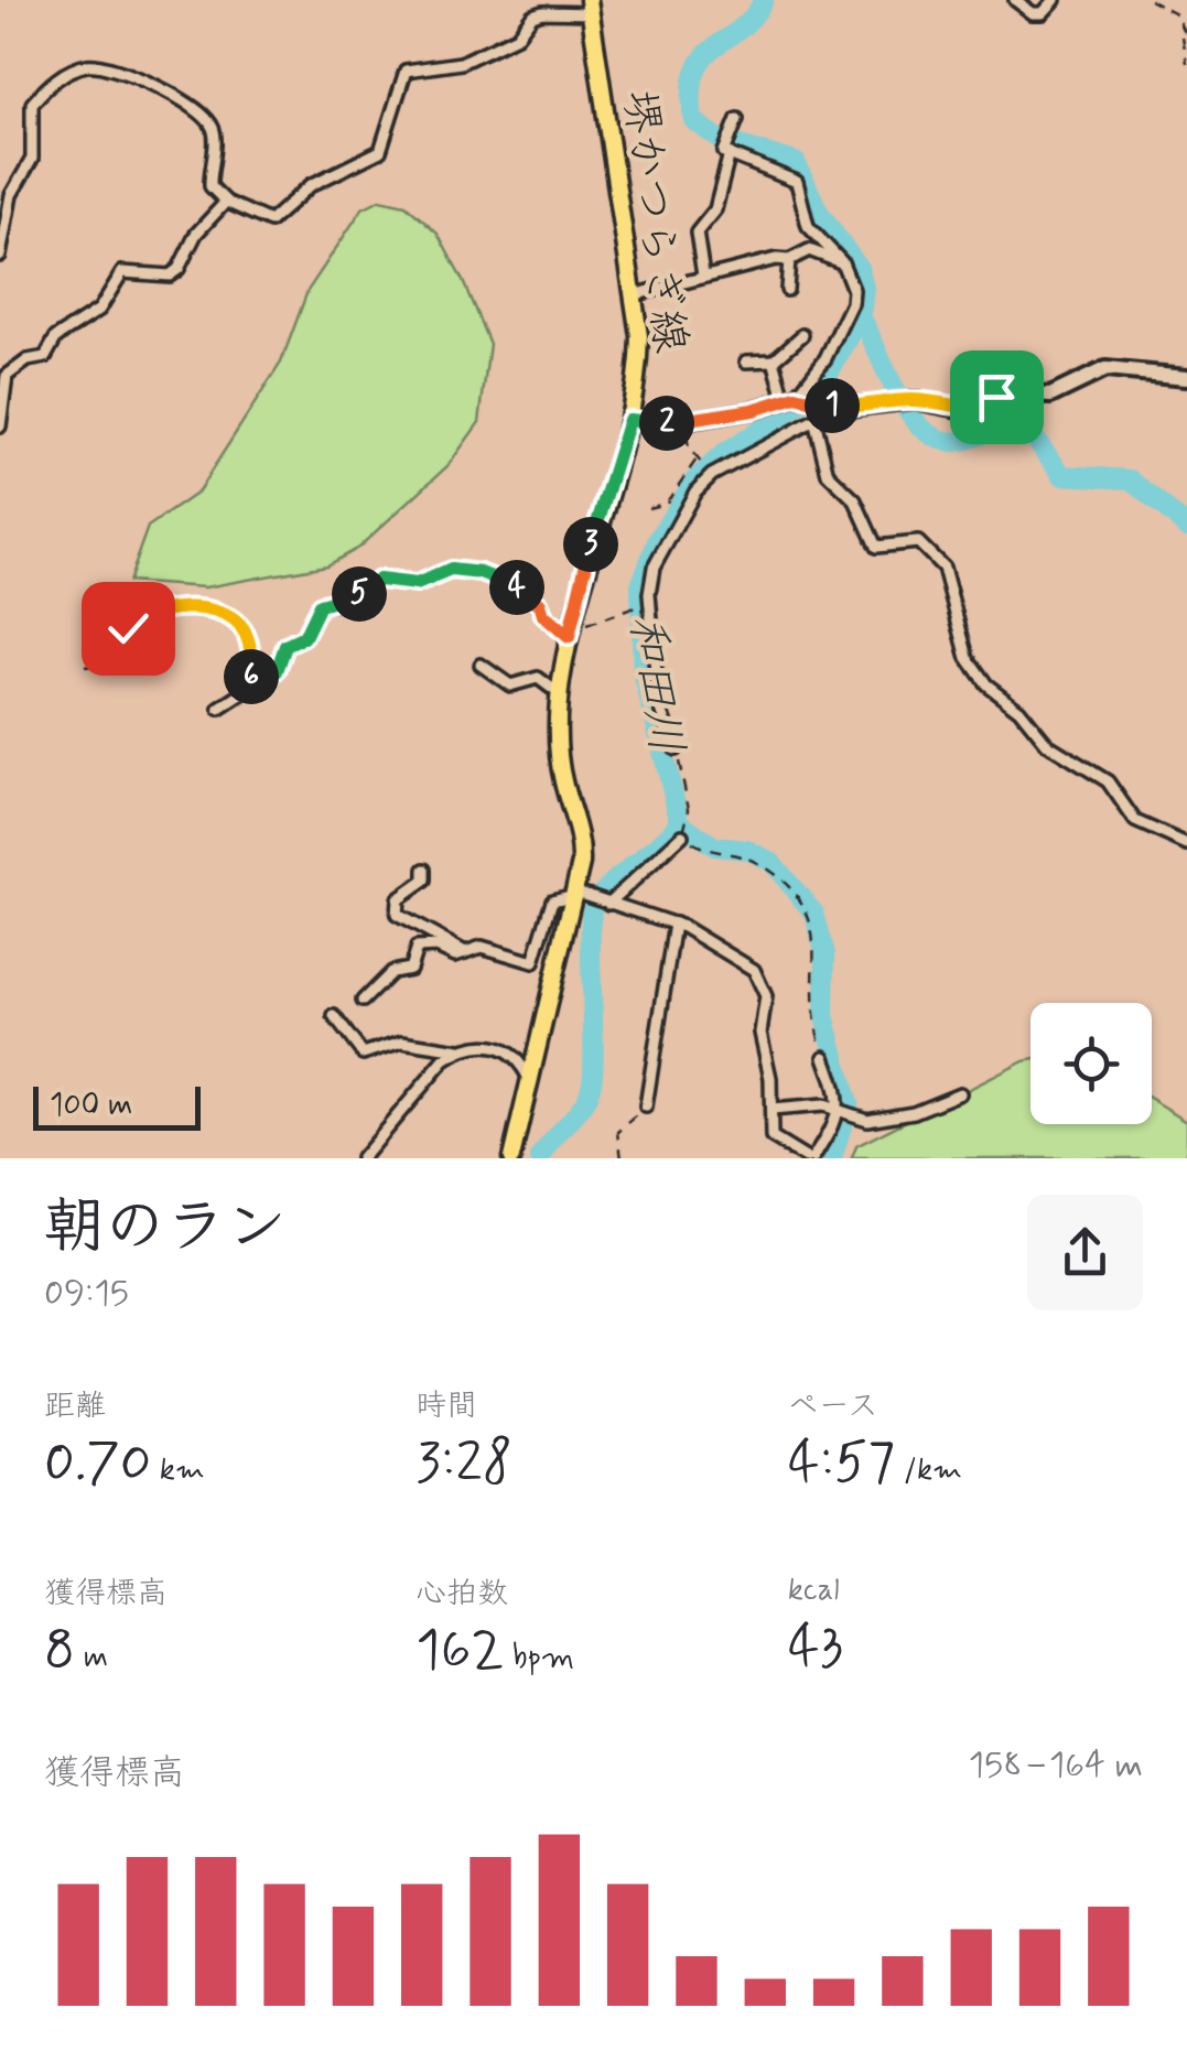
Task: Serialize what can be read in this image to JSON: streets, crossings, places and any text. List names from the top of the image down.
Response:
{
  "streets": {
    "main road": ["堺かつらぎ線"]
  },
  "water": ["和田川"],
  "scale_bar": "100 m",
  "page": {
    "pins": [
      "1",
      "2",
      "3",
      "4",
      "5",
      "6"
    ],
    "scale": "100 m",
    "heading": ["朝のラン", "09:15"],
    "stats": [
      ["距離", "0.70 km"],
      ["時間", "3:28"],
      ["ペース", "4:57 /km"],
      ["獲得標高", "8 m"],
      ["心拍数", "162 bpm"],
      ["kcal", "43"]
    ],
    "chart": ["獲得標高", "158–164 m"]
  }
}
